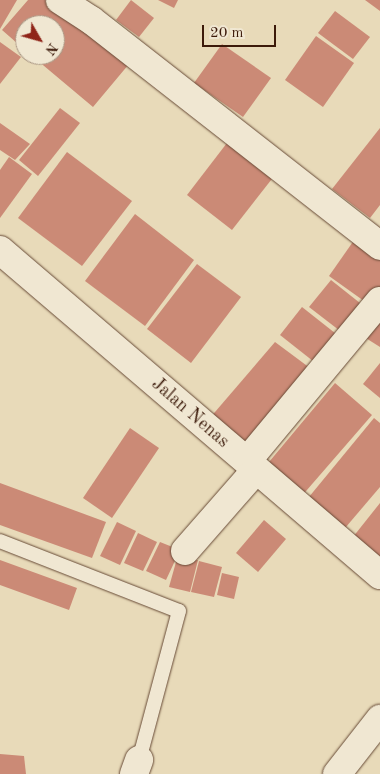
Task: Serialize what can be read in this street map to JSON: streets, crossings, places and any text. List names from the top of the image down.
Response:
{
  "streets": {
    "street": ["Jalan Nenas"]
  },
  "scale_bar": "20 m",
  "north": "bottom right"
}
